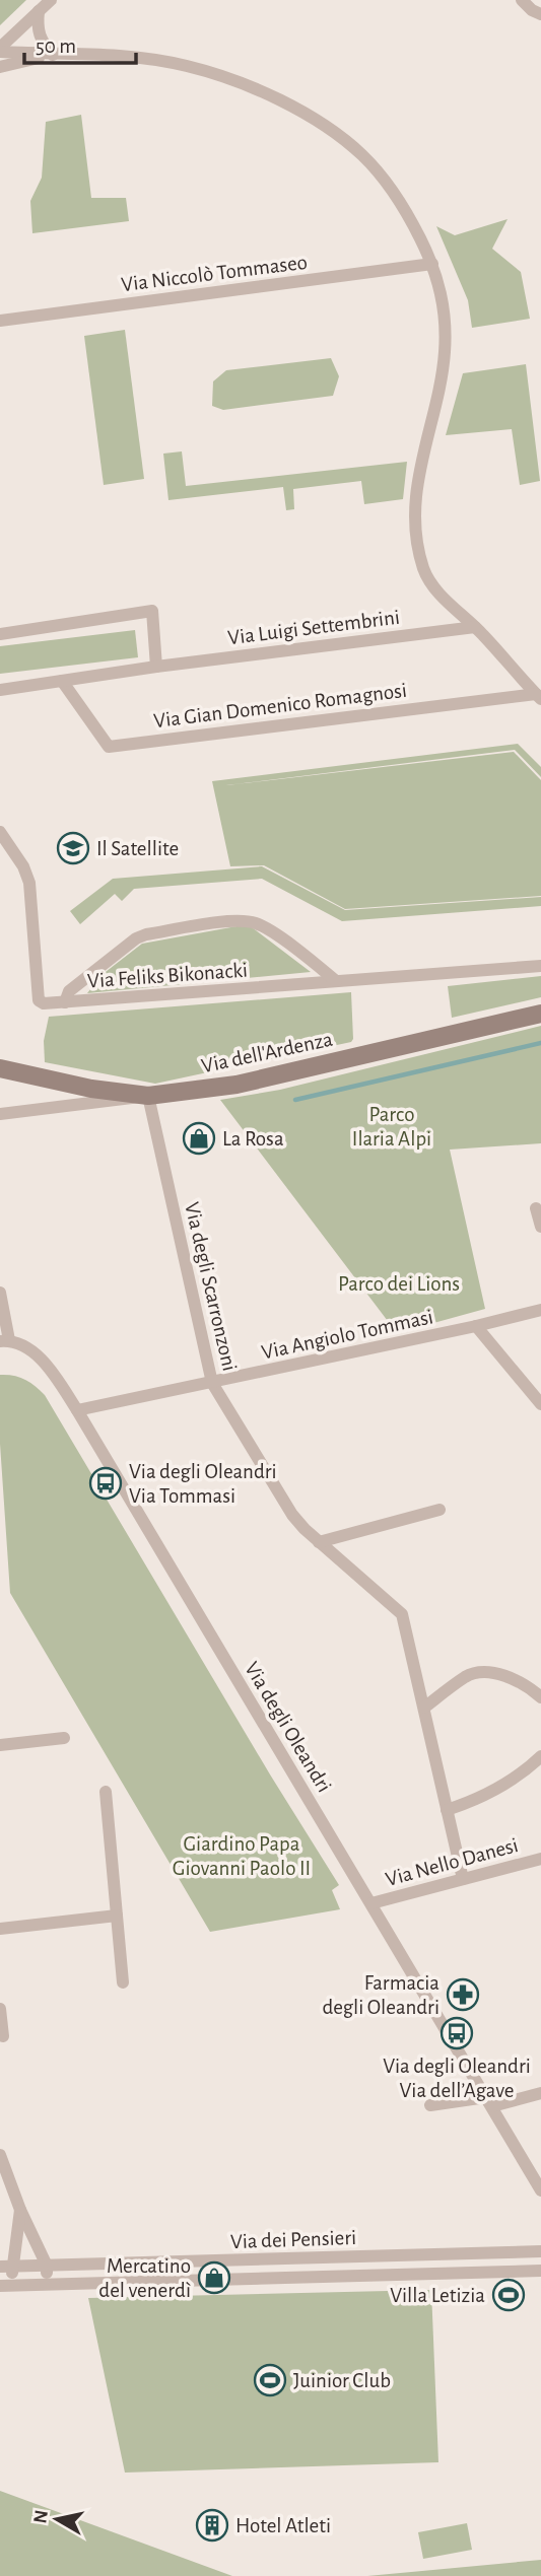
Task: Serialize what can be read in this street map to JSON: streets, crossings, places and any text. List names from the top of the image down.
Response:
{
  "streets": {
    "main road": ["Via dell'Ardenza"],
    "street": [
      "Via Niccolò Tommaseo",
      "Via Luigi Settembrini",
      "Via Gian Domenico Romagnosi",
      "Via Feliks Bikonacki",
      "Via degli Scarronzoni",
      "Via Angiolo Tommasi",
      "Via degli Oleandri",
      "Via Nello Danesi",
      "Via dei Pensieri"
    ]
  },
  "crossings": [
    ["Via Luigi Settembrini", "Via Gian Domenico Romagnosi"],
    ["Via dell'Ardenza", "Via degli Scarronzoni"],
    ["Via degli Scarronzoni", "Via Angiolo Tommasi"],
    ["Via degli Scarronzoni", "Via Nello Danesi"],
    ["Via Angiolo Tommasi", "Via degli Oleandri"],
    ["Via degli Oleandri", "Via Nello Danesi"]
  ],
  "parks": ["Parco Ilaria Alpi", "Parco dei Lions", "Giardino Papa Giovanni Paolo II"],
  "places": {
    "school or university": ["Il Satellite"],
    "shop": ["La Rosa", "Mercatino del venerdì"],
    "bus stop": ["Via degli Oleandri Via Tommasi", "Via degli Oleandri Via dell’Agave"],
    "pharmacy": ["Farmacia degli Oleandri"],
    "sports": ["Villa Letizia", "Juinior Club"],
    "building": ["Hotel Atleti"]
  },
  "scale_bar": "50 m",
  "north": "left"
}
